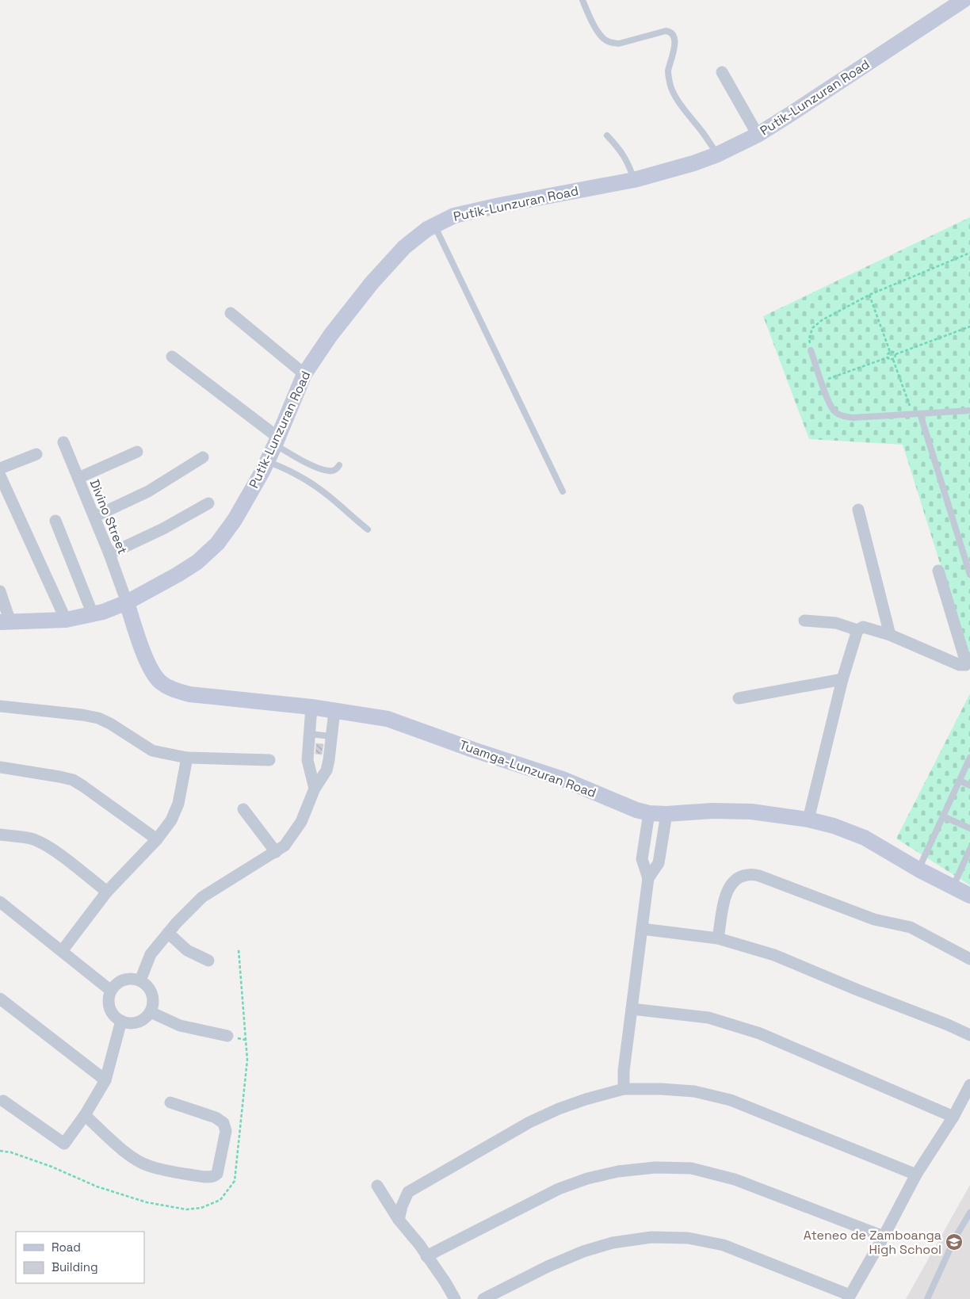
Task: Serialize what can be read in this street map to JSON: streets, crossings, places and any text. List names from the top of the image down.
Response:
{
  "streets": {
    "street": ["Putik-Lunzuran Road", "Divino Street", "Tuamga-Lunzuran Road"]
  },
  "crossings": [
    ["Putik-Lunzuran Road", "Divino Street"],
    ["Putik-Lunzuran Road", "Tuamga-Lunzuran Road"],
    ["Divino Street", "Tuamga-Lunzuran Road"]
  ],
  "places": {
    "school or university": ["Ateneo de Zamboanga High School"]
  },
  "legend": ["Road", "Building"]
}
